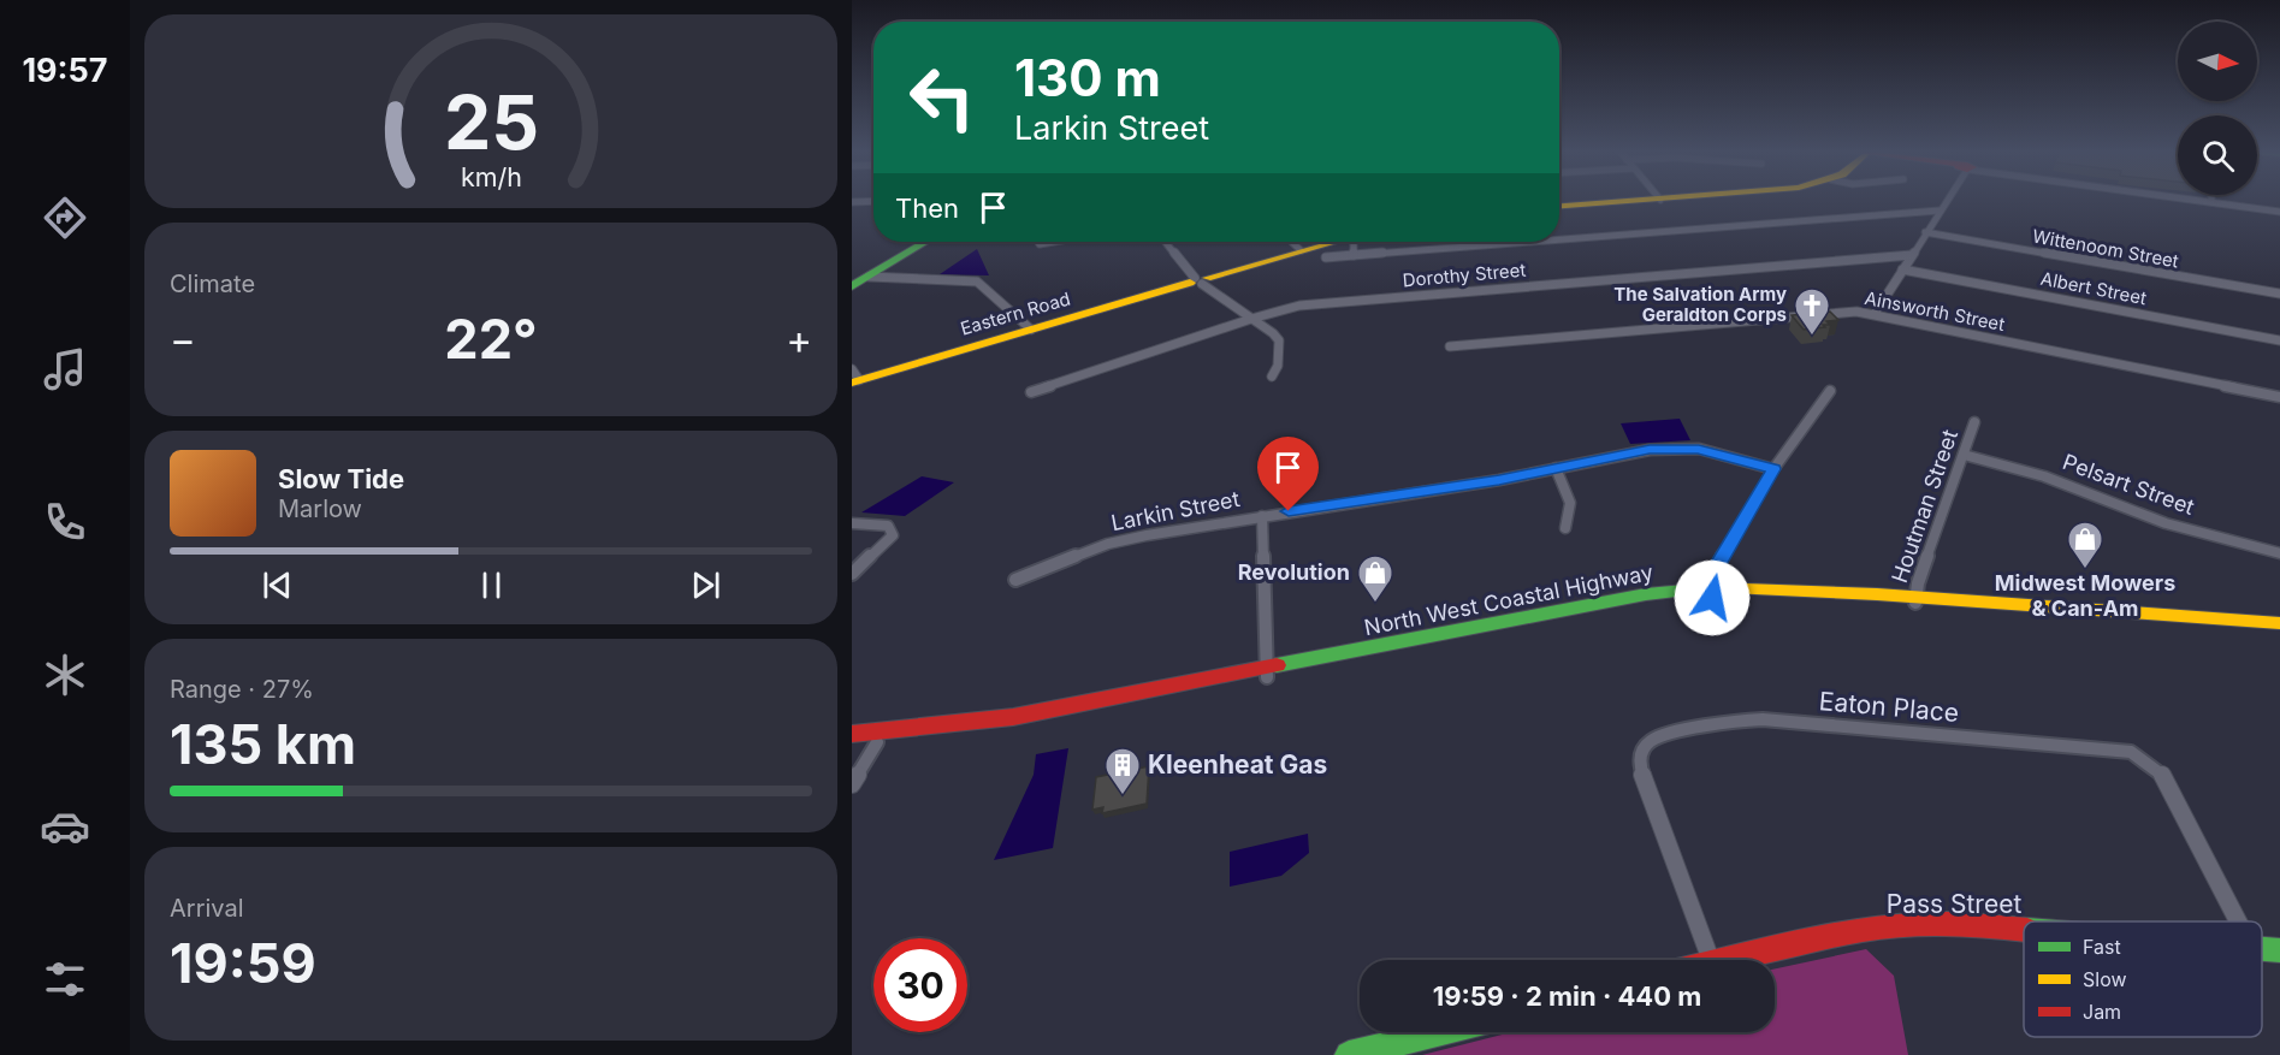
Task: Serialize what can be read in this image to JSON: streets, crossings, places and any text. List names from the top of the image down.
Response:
{
  "streets": {
    "main road": ["Eastern Road", "North West Coastal Highway", "Pass Street"],
    "street": [
      "Wittenoom Street",
      "Dorothy Street",
      "Albert Street",
      "Ainsworth Street",
      "Pelsart Street",
      "Houtman Street",
      "Larkin Street",
      "Eaton Place"
    ]
  },
  "crossings": [
    ["Pelsart Street", "Houtman Street"],
    ["Houtman Street", "North West Coastal Highway"]
  ],
  "places": {
    "church": ["The Salvation Army Geraldton Corps"],
    "shop": ["Midwest Mowers & Can-Am", "Revolution"],
    "building": ["Kleenheat Gas"]
  },
  "legend": ["Fast", "Slow", "Jam"],
  "north": "right",
  "page": {
    "tabs": "19:57",
    "turn": ["130 m", "Larkin Street"],
    "then": "Then",
    "tile": [
      "Climate",
      ["Range · 27%", "135 km"],
      ["Arrival", "19:59"]
    ],
    "heat": ["−", "22°", "+"],
    "song": ["Slow Tide", "Marlow"],
    "limit": "30",
    "trip": "19:59 · 2 min · 440 m",
    "gauge": ["25", "km/h"]
  }
}
